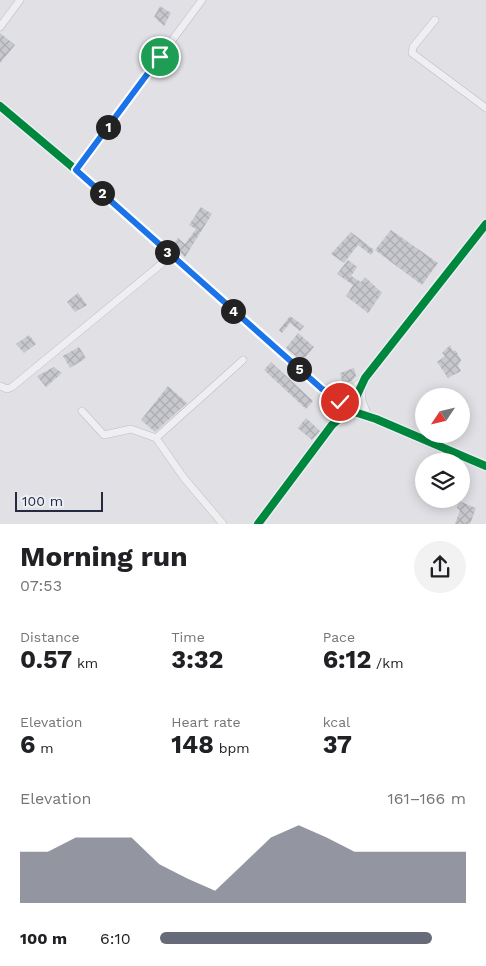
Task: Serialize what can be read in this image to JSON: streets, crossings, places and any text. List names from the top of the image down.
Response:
{
  "scale_bar": "100 m",
  "north": "bottom left",
  "page": {
    "pins": [
      "1",
      "2",
      "3",
      "4",
      "5"
    ],
    "scale": "100 m",
    "heading": ["Morning run", "07:53"],
    "stats": [
      ["Distance", "0.57 km"],
      ["Time", "3:32"],
      ["Pace", "6:12 /km"],
      ["Elevation", "6 m"],
      ["Heart rate", "148 bpm"],
      ["kcal", "37"]
    ],
    "chart": ["Elevation", "161–166 m"],
    "list": [
      {
        "name": "100 m",
        "note": "6:10"
      }
    ]
  }
}
